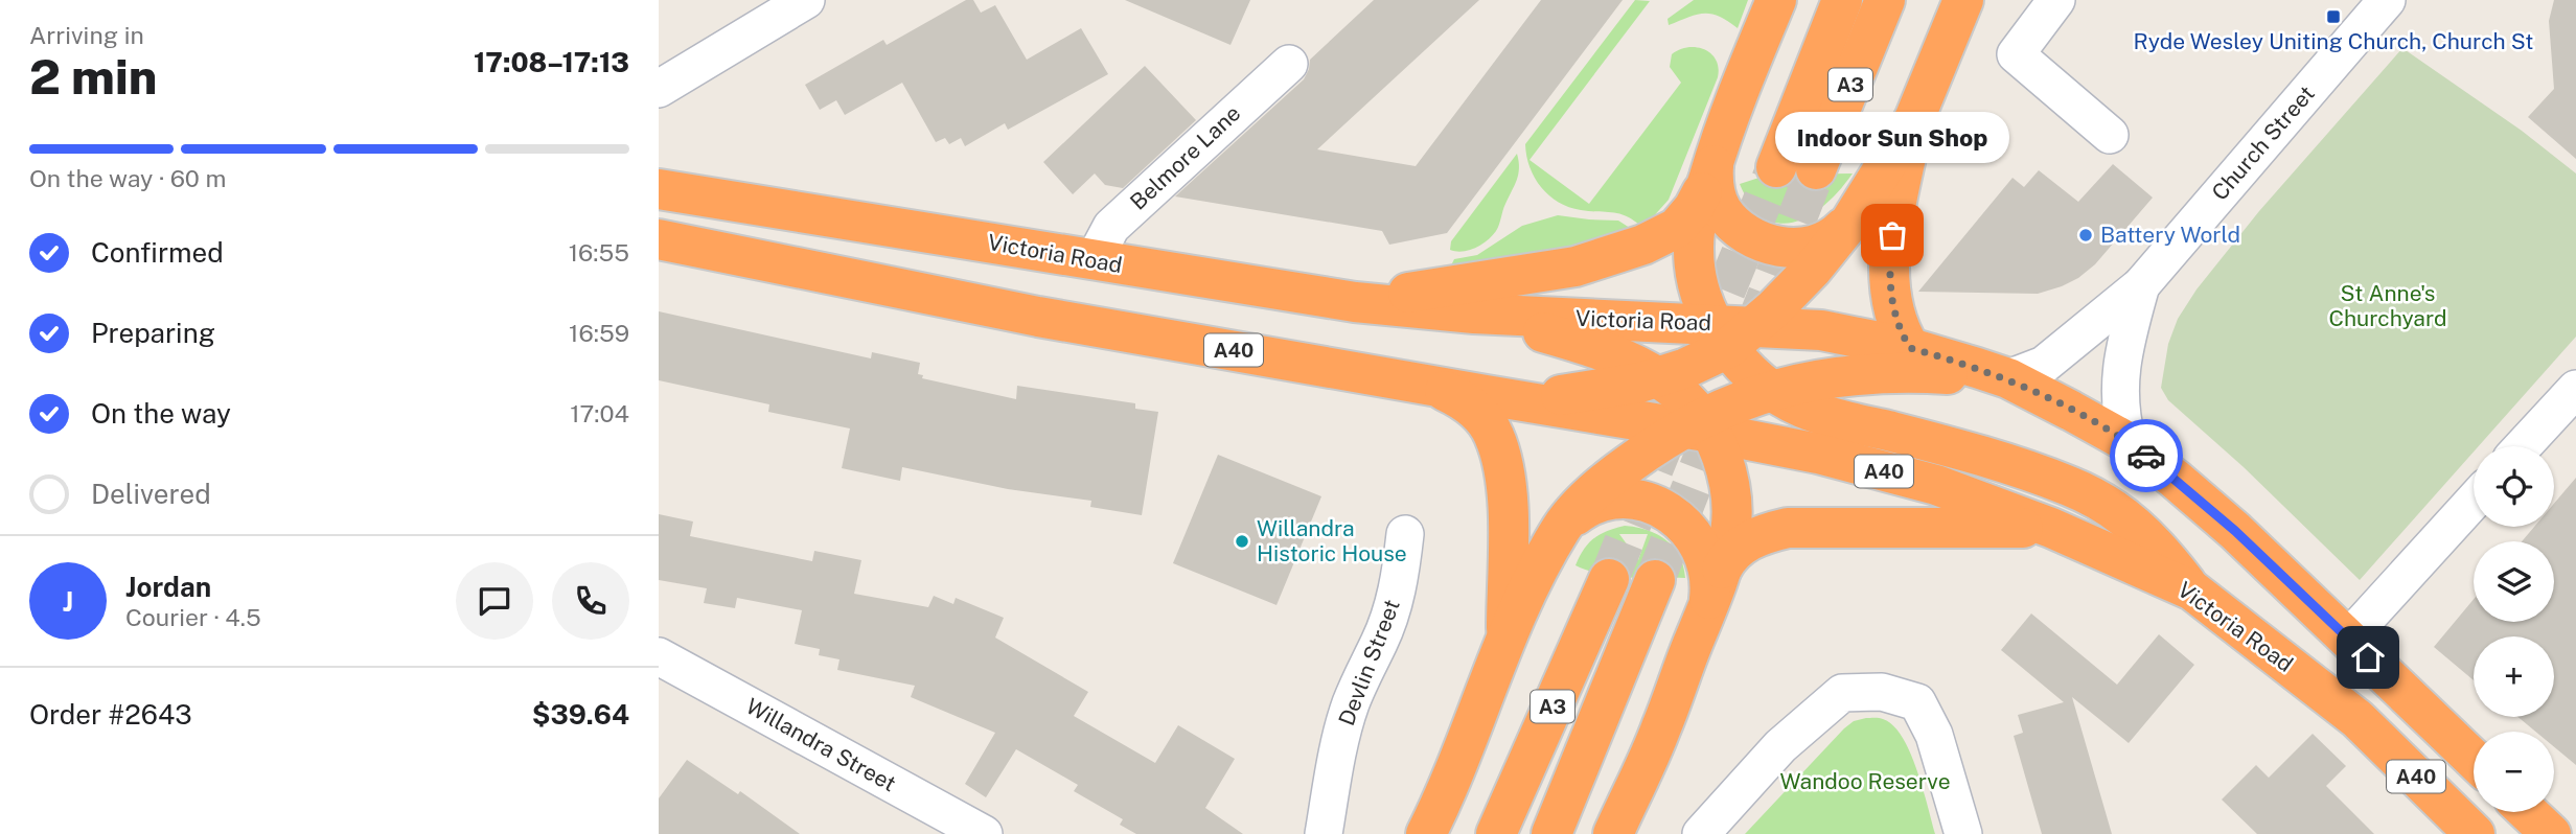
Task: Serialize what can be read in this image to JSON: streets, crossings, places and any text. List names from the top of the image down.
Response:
{
  "streets": {
    "highway": ["A3", "Victoria Road", "A40"],
    "street": [
      "Church Street",
      "Belmore Lane",
      "Devlin Street",
      "Willandra Street"
    ]
  },
  "crossings": [
    ["Church Street", "Victoria Road"],
    ["Belmore Lane", "Victoria Road"]
  ],
  "parks": ["St Anne's Churchyard", "Wandoo Reserve"],
  "places": {
    "transit": ["Ryde Wesley Uniting Church, Church St"],
    "other": ["Indoor Sun Shop", "Battery World", "Willandra Historic House"]
  },
  "page": {
    "heading": ["2 min", "Arriving in", "17:08–17:13"],
    "panel": [
      "Jordan",
      "Courier · 4.5",
      "Order #2643",
      "$39.64"
    ],
    "bubble": "Indoor Sun Shop",
    "bar": "On the way · 60 m",
    "list": [
      ["Confirmed", "16:55"],
      ["Preparing", "16:59"],
      ["On the way", "17:04"],
      "Delivered"
    ],
    "map_buttons": ["+", "−"],
    "round": "J"
  }
}
